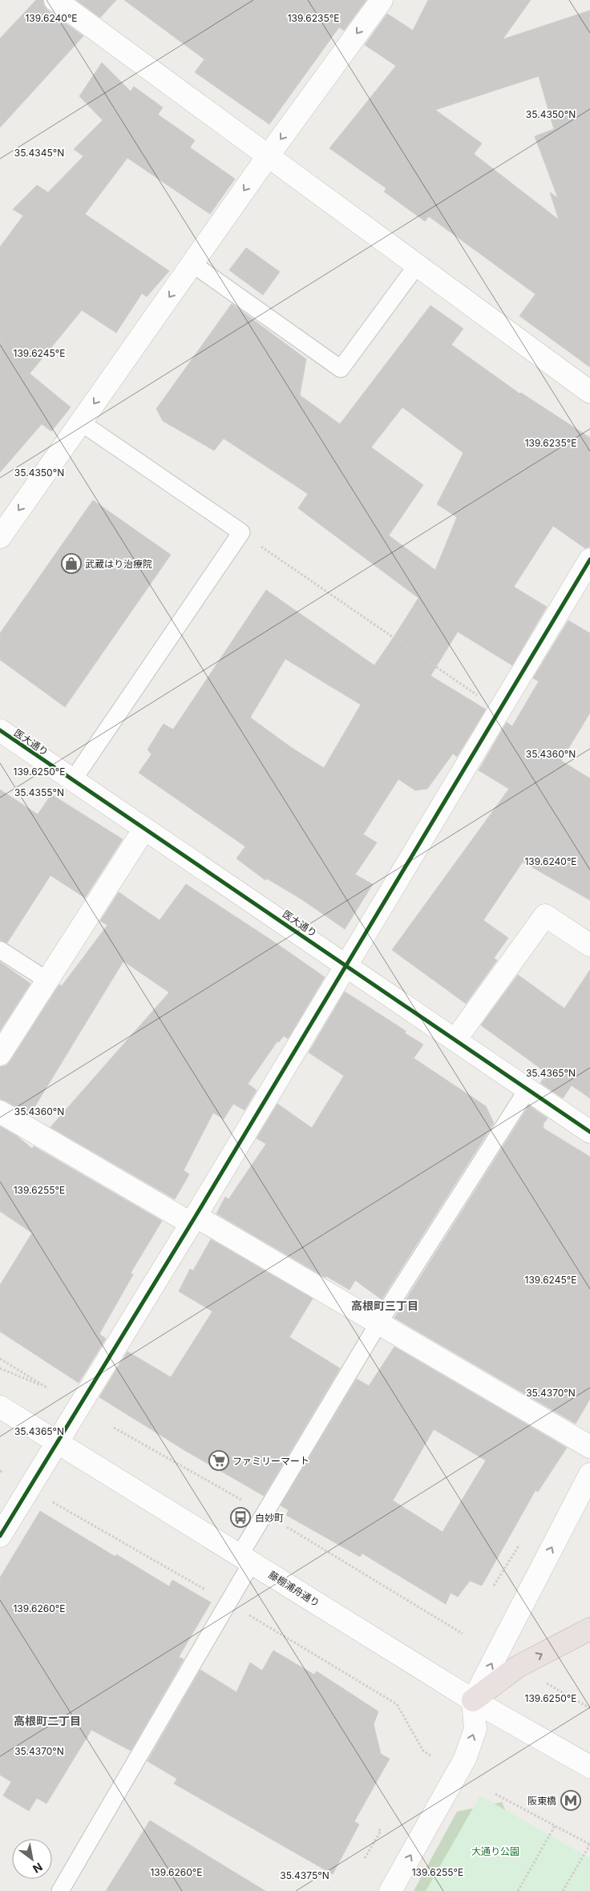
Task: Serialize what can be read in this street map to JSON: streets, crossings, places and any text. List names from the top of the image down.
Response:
{
  "streets": {
    "street": ["医大通り", "藤棚浦舟通り"]
  },
  "districts": ["高根町三丁目", "高根町二丁目"],
  "parks": ["大通り公園"],
  "places": {
    "shop": ["武蔵はり治療院"],
    "supermarket": ["ファミリーマート"],
    "bus stop": ["白妙町"],
    "metro station": ["阪東橋"]
  },
  "north": "bottom right",
  "coordinates": [
    "139.6240°E",
    "139.6235°E",
    "35.4350°N",
    "35.4345°N",
    "139.6245°E",
    "35.4360°N",
    "139.6250°E",
    "35.4355°N",
    "35.4365°N",
    "139.6255°E",
    "35.4370°N",
    "139.6260°E",
    "35.4375°N"
  ]
}
